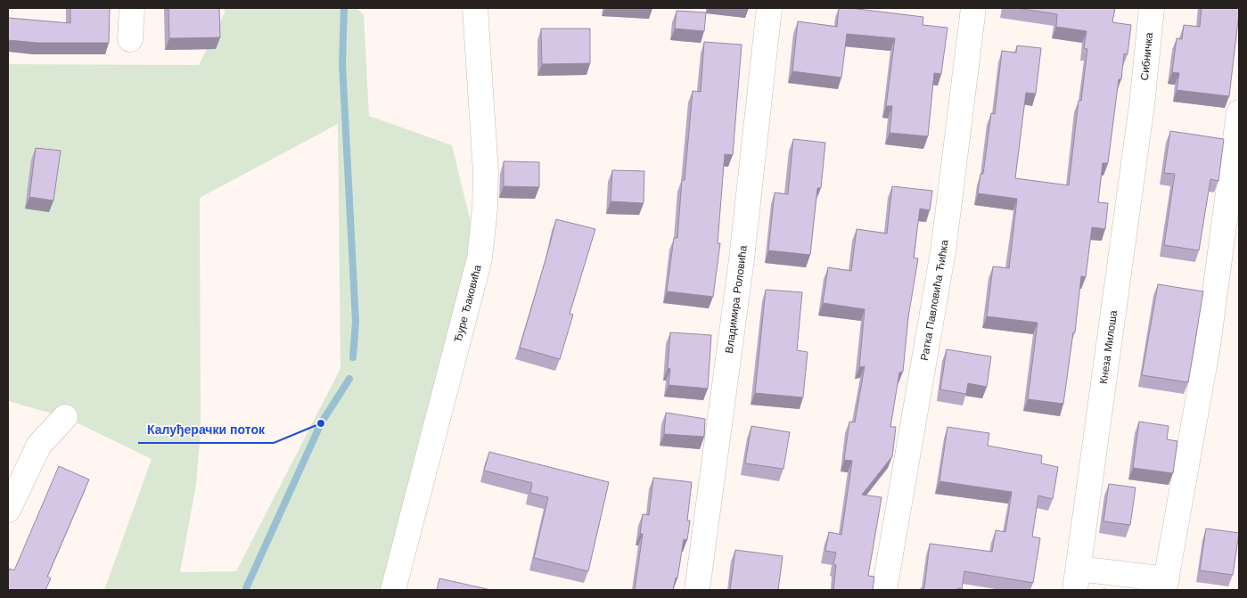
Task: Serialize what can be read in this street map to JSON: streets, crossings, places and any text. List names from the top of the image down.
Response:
{
  "streets": {
    "street": [
      "Сибничка",
      "Владимира Роловића",
      "Ратка Павловића Ћићка",
      "Ђуре Ђаковића",
      "Кнеза Милоша"
    ]
  },
  "crossings": [
    ["Сибничка", "Кнеза Милоша"]
  ],
  "places": ["Калуђерачки поток"]
}
